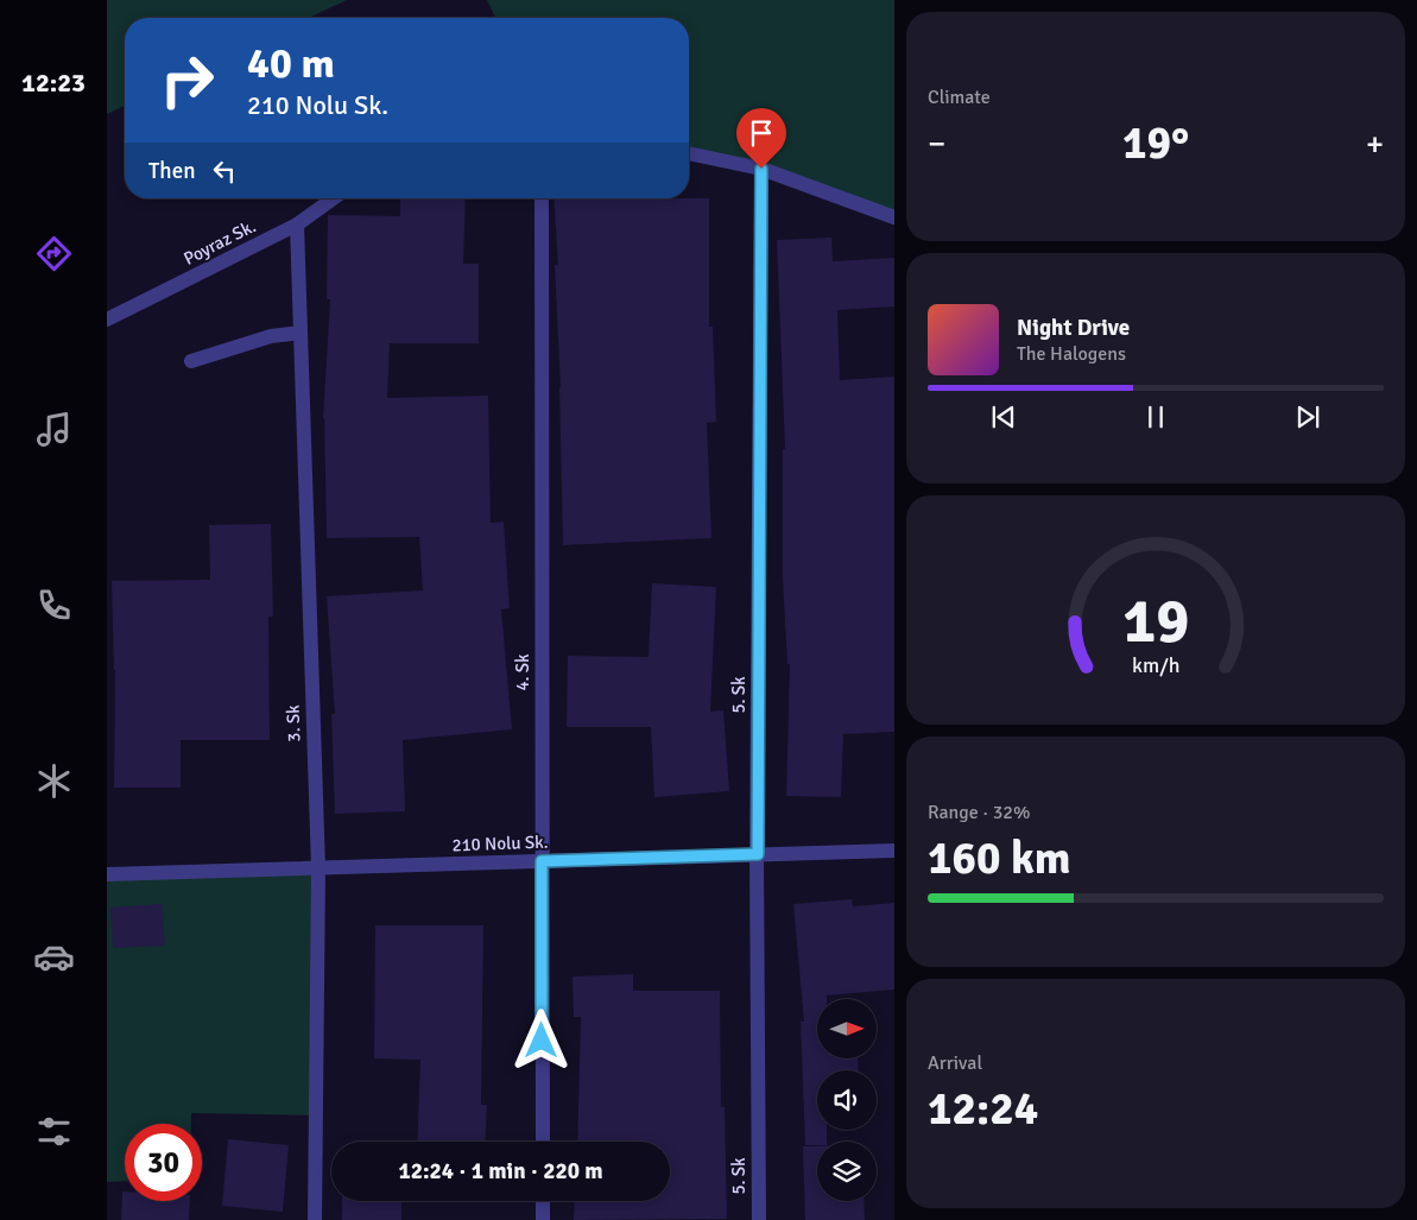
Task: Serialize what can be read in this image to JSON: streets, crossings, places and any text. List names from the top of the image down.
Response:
{
  "streets": {
    "street": [
      "Poyraz Sk.",
      "4. Sk",
      "5. Sk",
      "3. Sk",
      "210 Nolu Sk."
    ]
  },
  "crossings": [
    ["Poyraz Sk.", "3. Sk"],
    ["4. Sk", "210 Nolu Sk."],
    ["5. Sk", "210 Nolu Sk."],
    ["3. Sk", "210 Nolu Sk."]
  ],
  "north": "right",
  "page": {
    "tabs": "12:23",
    "tile": [
      "Climate",
      ["Range · 32%", "160 km"],
      ["Arrival", "12:24"]
    ],
    "turn": ["40 m", "210 Nolu Sk."],
    "heat": ["−", "19°", "+"],
    "then": "Then",
    "song": ["Night Drive", "The Halogens"],
    "limit": "30",
    "trip": "12:24 · 1 min · 220 m",
    "gauge": ["19", "km/h"]
  }
}
